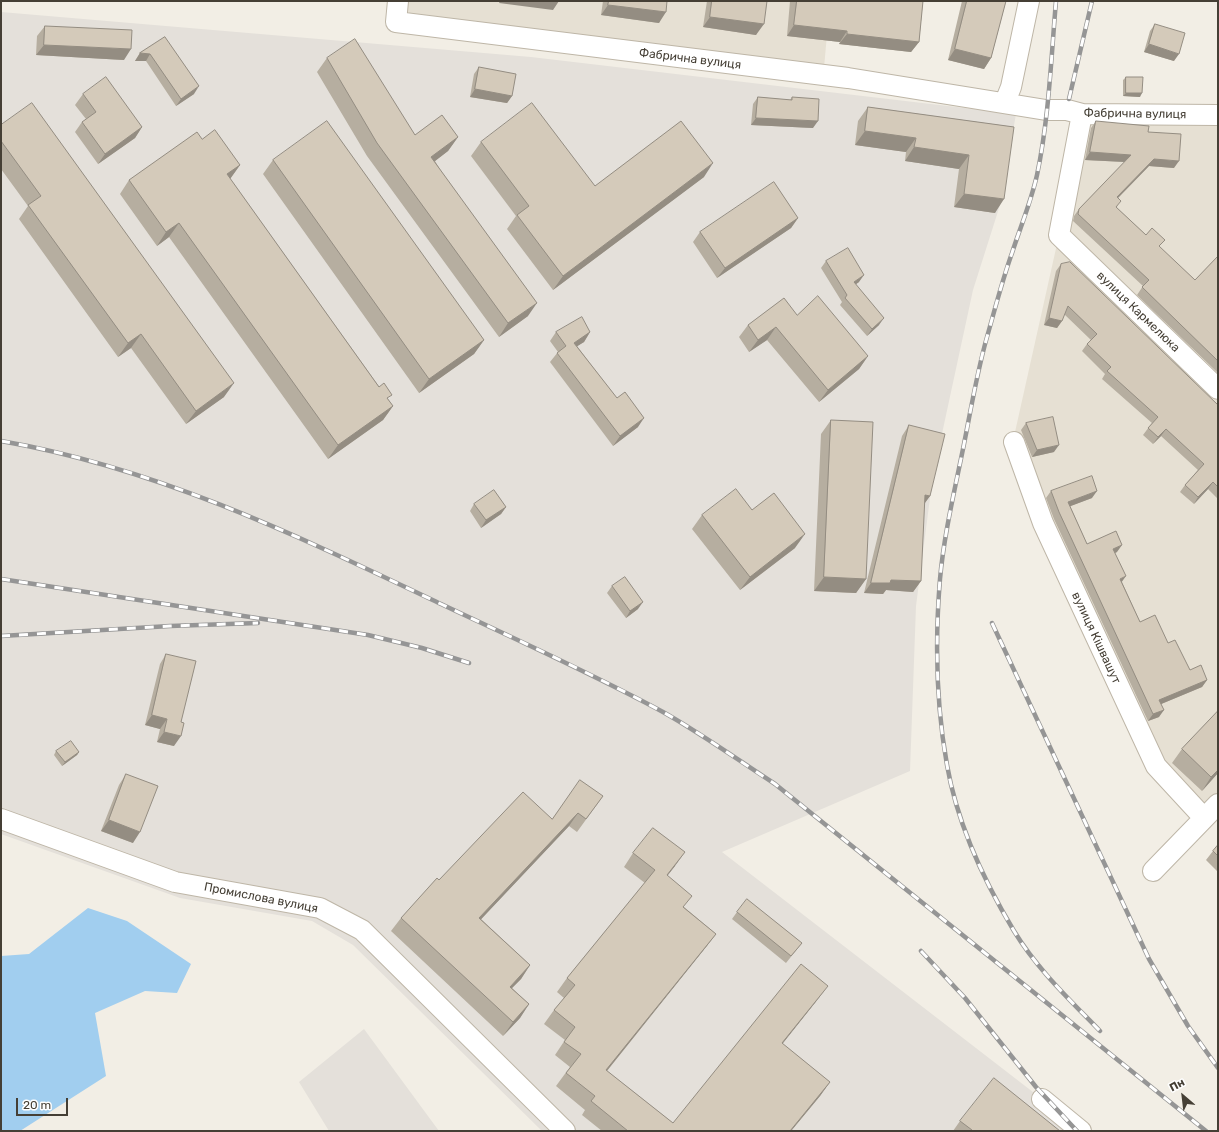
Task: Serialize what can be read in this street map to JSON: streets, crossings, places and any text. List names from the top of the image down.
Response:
{
  "streets": {
    "street": [
      "Фабрична вулиця",
      "вулиця Кармелюка",
      "вулиця Кішвашут",
      "Промислова вулиця"
    ]
  },
  "crossings": [
    ["Фабрична вулиця", "вулиця Кармелюка"]
  ],
  "scale_bar": "20 m",
  "north": "top left"
}
